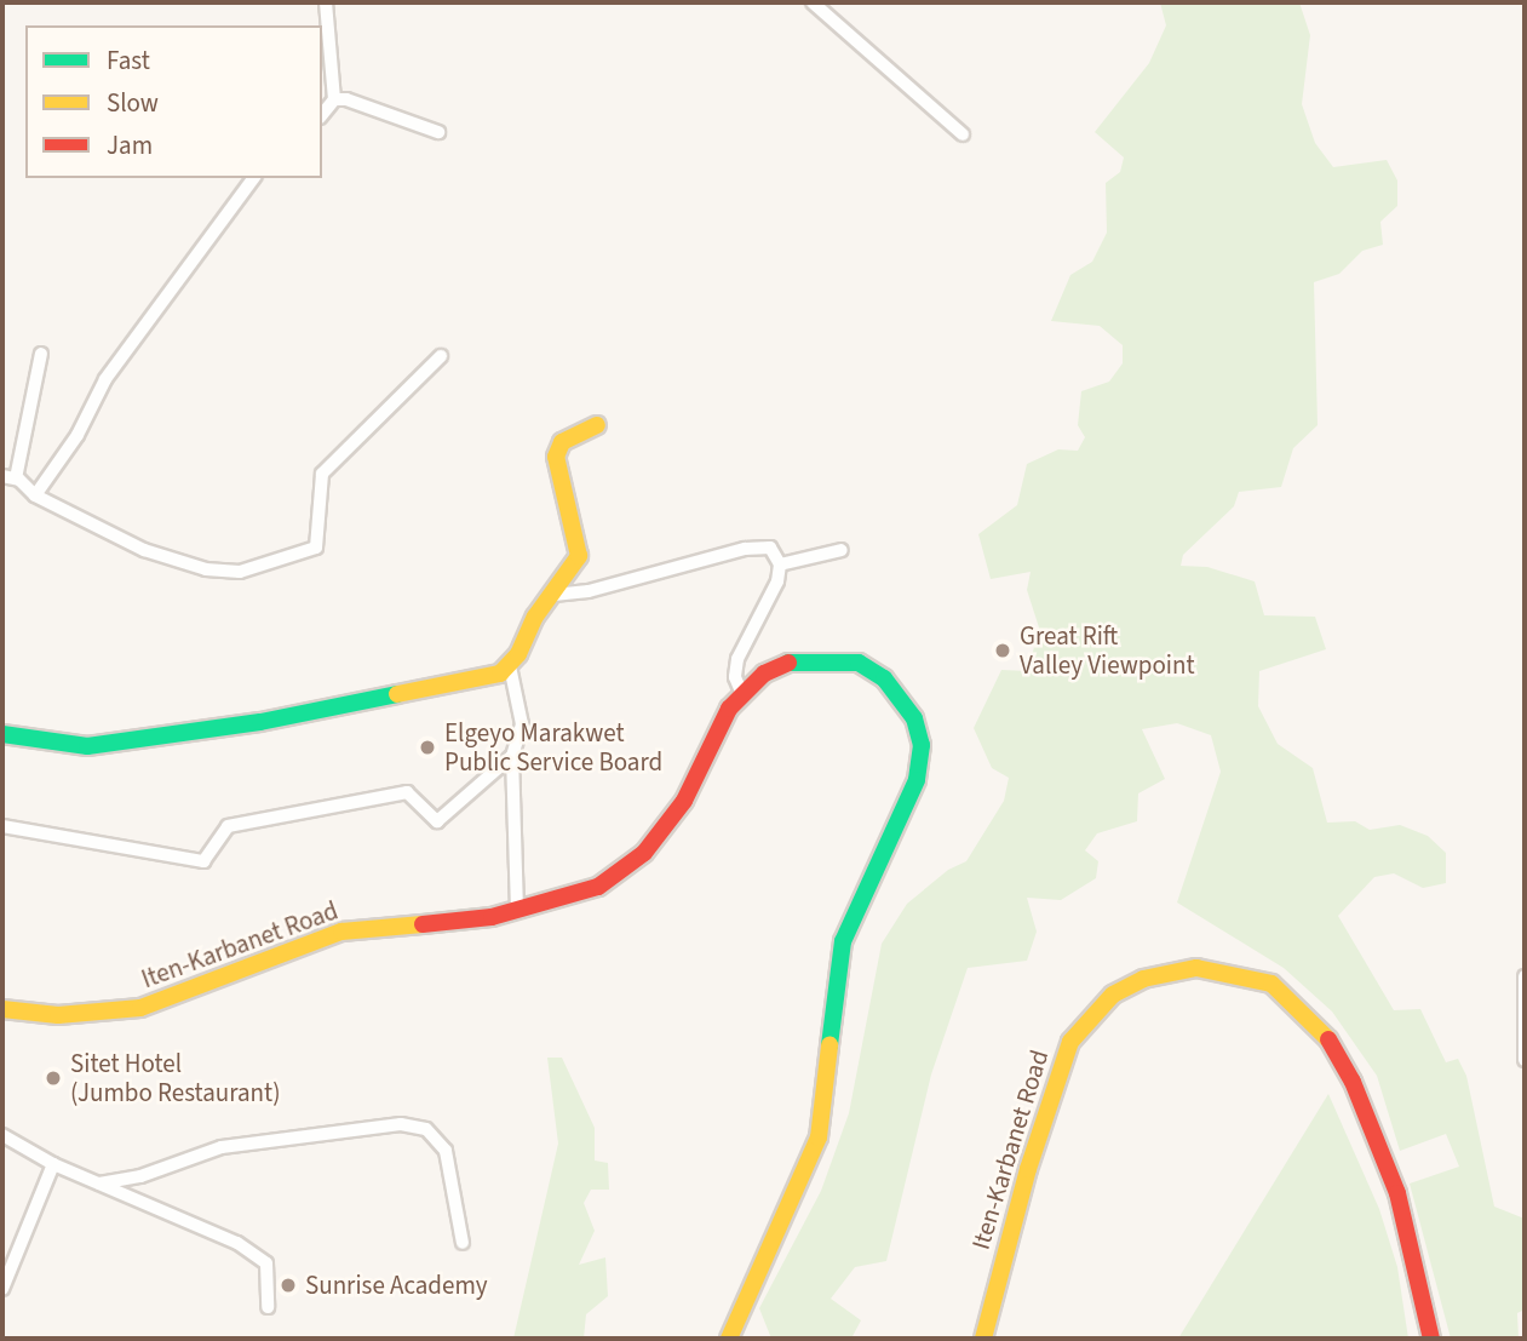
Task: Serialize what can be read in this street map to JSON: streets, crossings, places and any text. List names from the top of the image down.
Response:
{
  "streets": {
    "main road": ["Iten-Karbanet Road"]
  },
  "places": [
    "Great Rift Valley Viewpoint",
    "Elgeyo Marakwet Public Service Board",
    "Sitet Hotel (Jumbo Restaurant)",
    "Sunrise Academy"
  ],
  "legend": ["Fast", "Slow", "Jam"]
}
